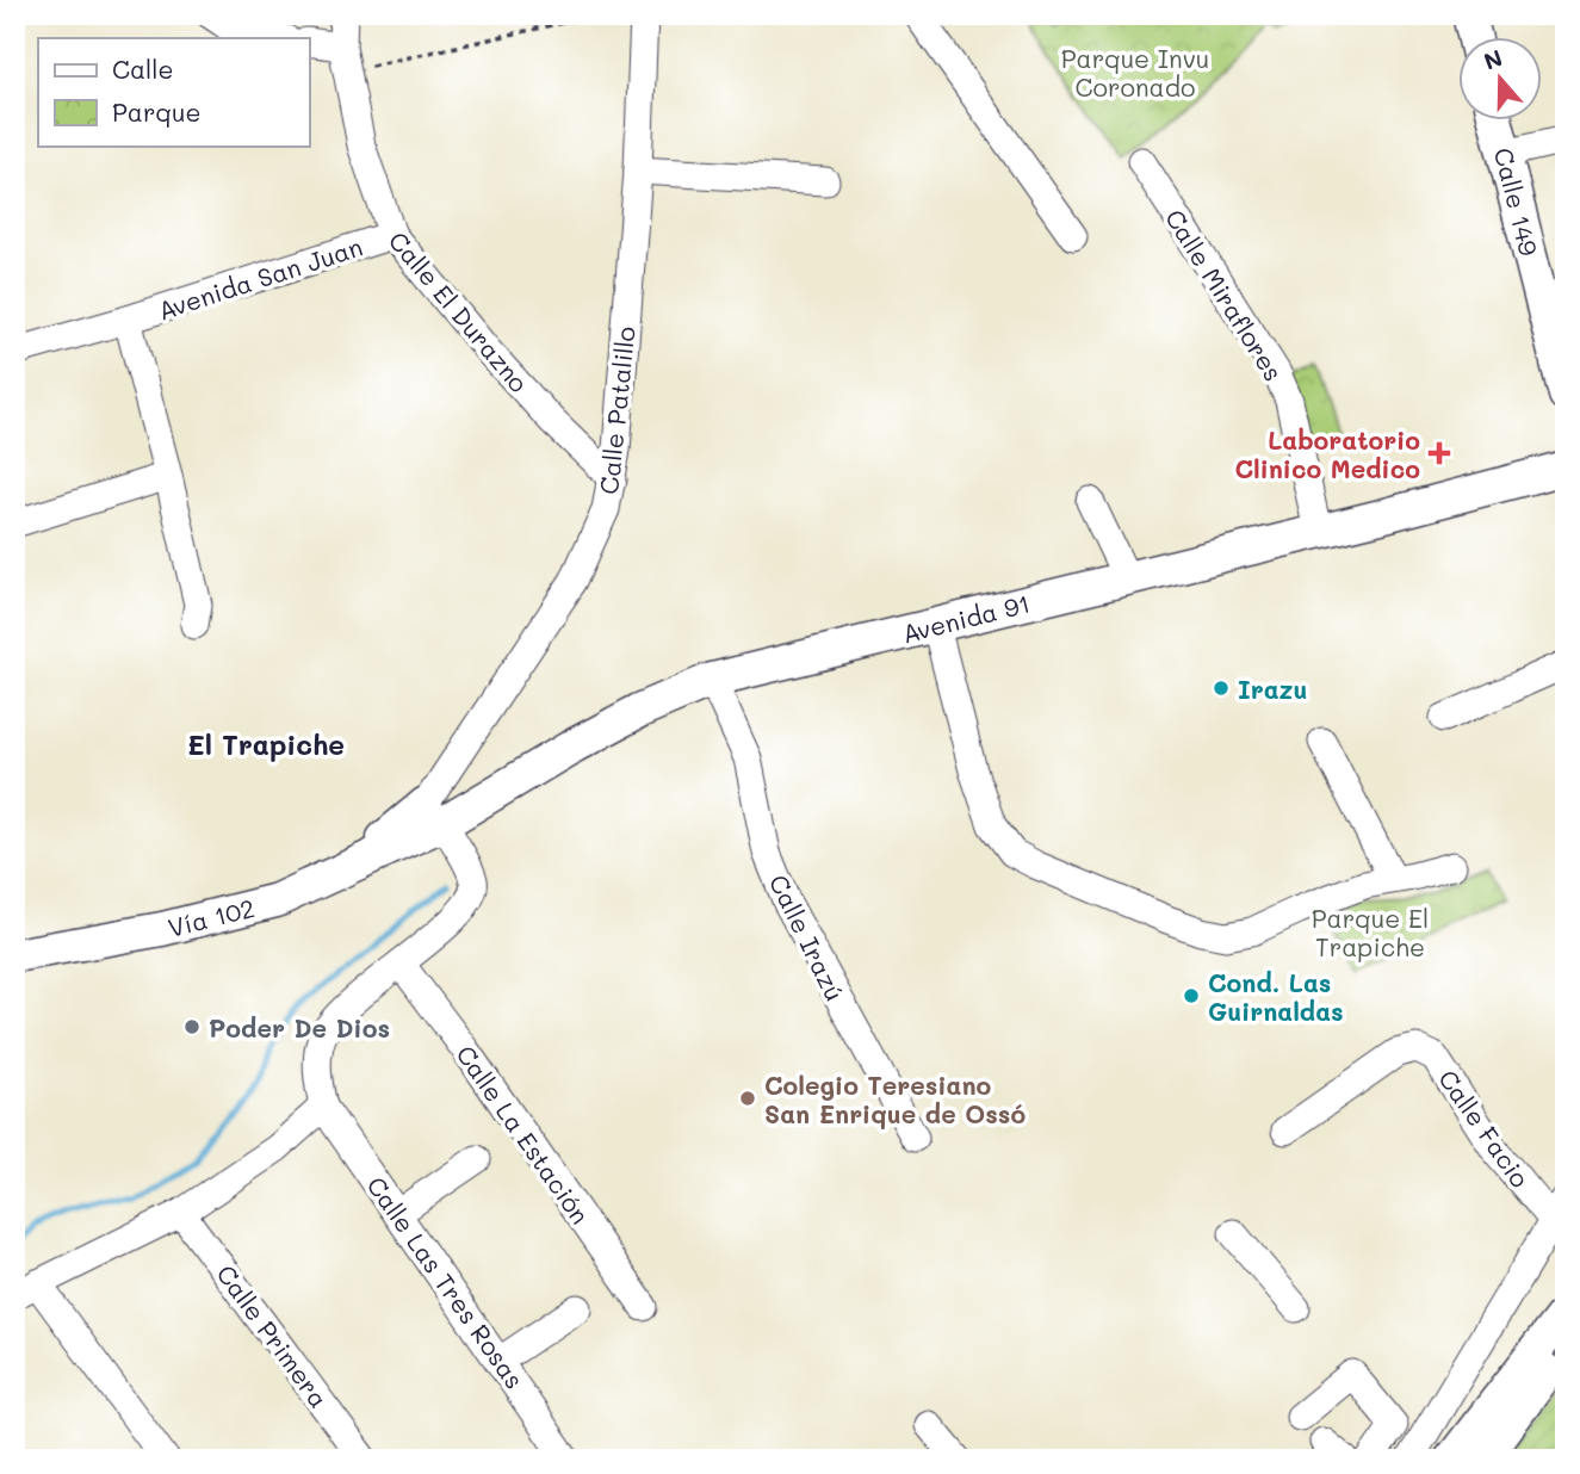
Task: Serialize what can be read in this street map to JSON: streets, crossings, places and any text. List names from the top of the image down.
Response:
{
  "streets": {
    "main road": ["Calle 149", "Avenida 91", "Vía 102"],
    "street": [
      "Avenida San Juan",
      "Calle Miraflores",
      "Calle El Durazno",
      "Calle Patalillo",
      "Calle Irazú",
      "Calle Facio",
      "Calle La Estación",
      "Calle Las Tres Rosas",
      "Calle Primera"
    ]
  },
  "crossings": [
    ["Avenida San Juan", "Calle El Durazno"],
    ["Calle Miraflores", "Avenida 91"],
    ["Calle El Durazno", "Calle Patalillo"],
    ["Calle Patalillo", "Avenida 91"],
    ["Avenida 91", "Vía 102"],
    ["Avenida 91", "Calle Irazú"]
  ],
  "districts": ["El Trapiche"],
  "parks": ["Parque Invu Coronado", "Parque El Trapiche"],
  "places": {
    "health": ["Laboratorio Clinico Medico"],
    "other": [
      "Irazu",
      "Cond. Las Guirnaldas",
      "Poder De Dios",
      "Colegio Teresiano San Enrique de Ossó"
    ]
  },
  "legend": ["Calle", "Parque"],
  "north": "top"
}
